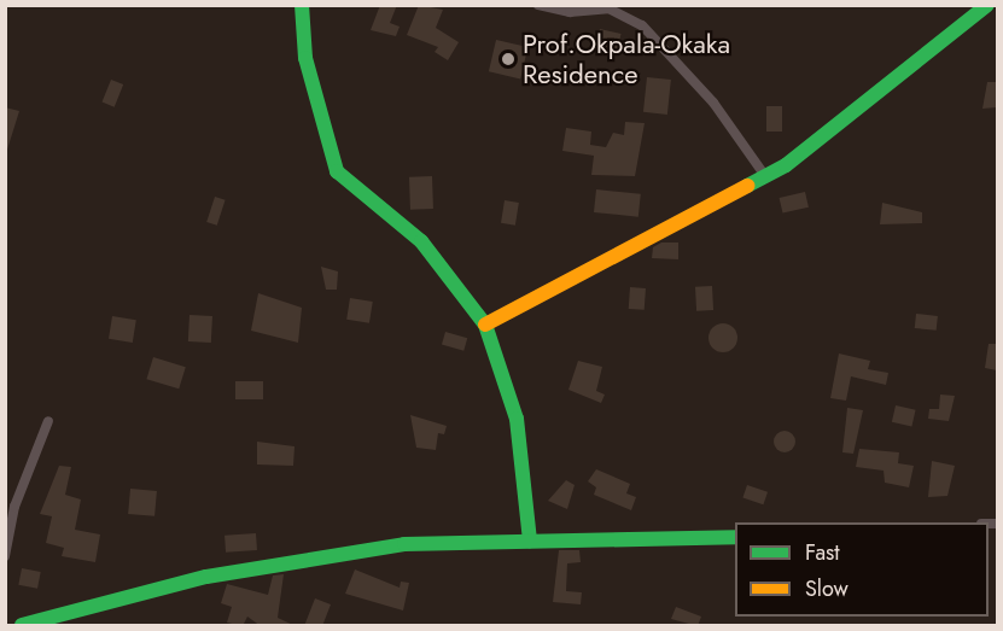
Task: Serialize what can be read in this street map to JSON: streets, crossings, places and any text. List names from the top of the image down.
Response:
{
  "places": ["Prof.Okpala-Okaka Residence"],
  "legend": ["Fast", "Slow"]
}
